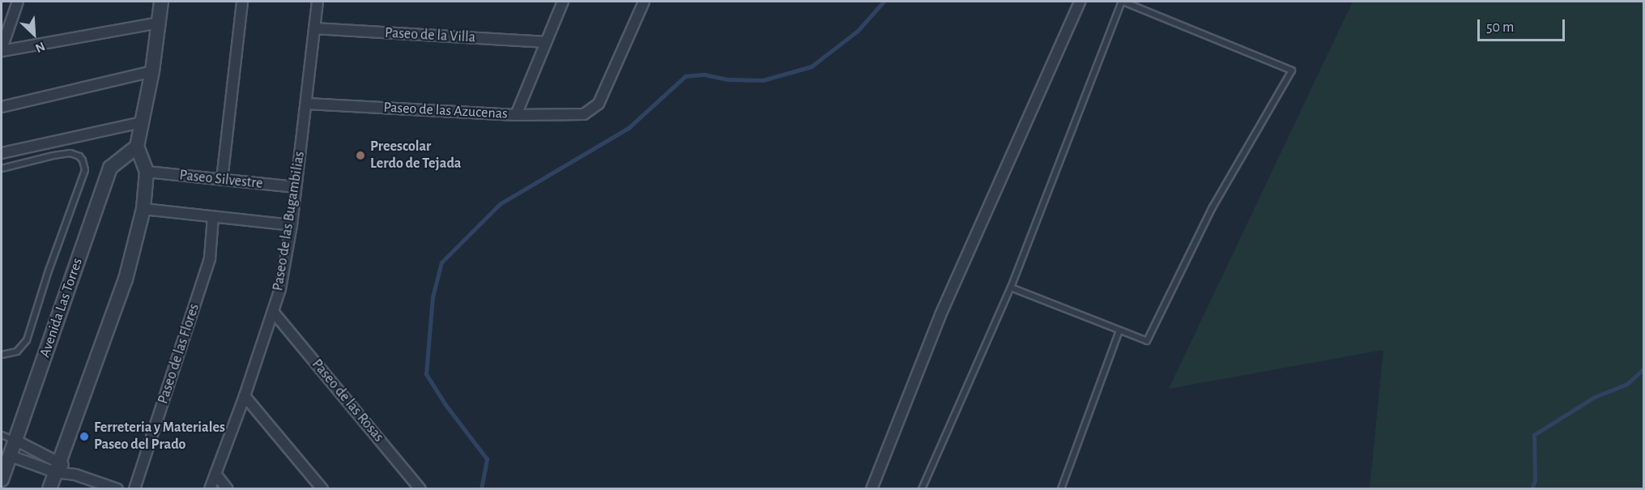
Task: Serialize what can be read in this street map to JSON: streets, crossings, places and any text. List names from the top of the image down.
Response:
{
  "streets": {
    "street": [
      "Paseo de la Villa",
      "Paseo de las Azucenas",
      "Paseo Silvestre",
      "Paseo de las Bugambilias",
      "Avenida Las Torres",
      "Paseo de las Flores",
      "Paseo de las Rosas"
    ]
  },
  "crossings": [
    ["Paseo de la Villa", "Paseo de las Bugambilias"],
    ["Paseo de las Azucenas", "Paseo de las Bugambilias"],
    ["Paseo Silvestre", "Paseo de las Bugambilias"],
    ["Paseo de las Bugambilias", "Paseo de las Rosas"]
  ],
  "places": ["Preescolar Lerdo de Tejada", "Ferreteria y Materiales Paseo del Prado"],
  "scale_bar": "50 m",
  "north": "bottom right"
}
